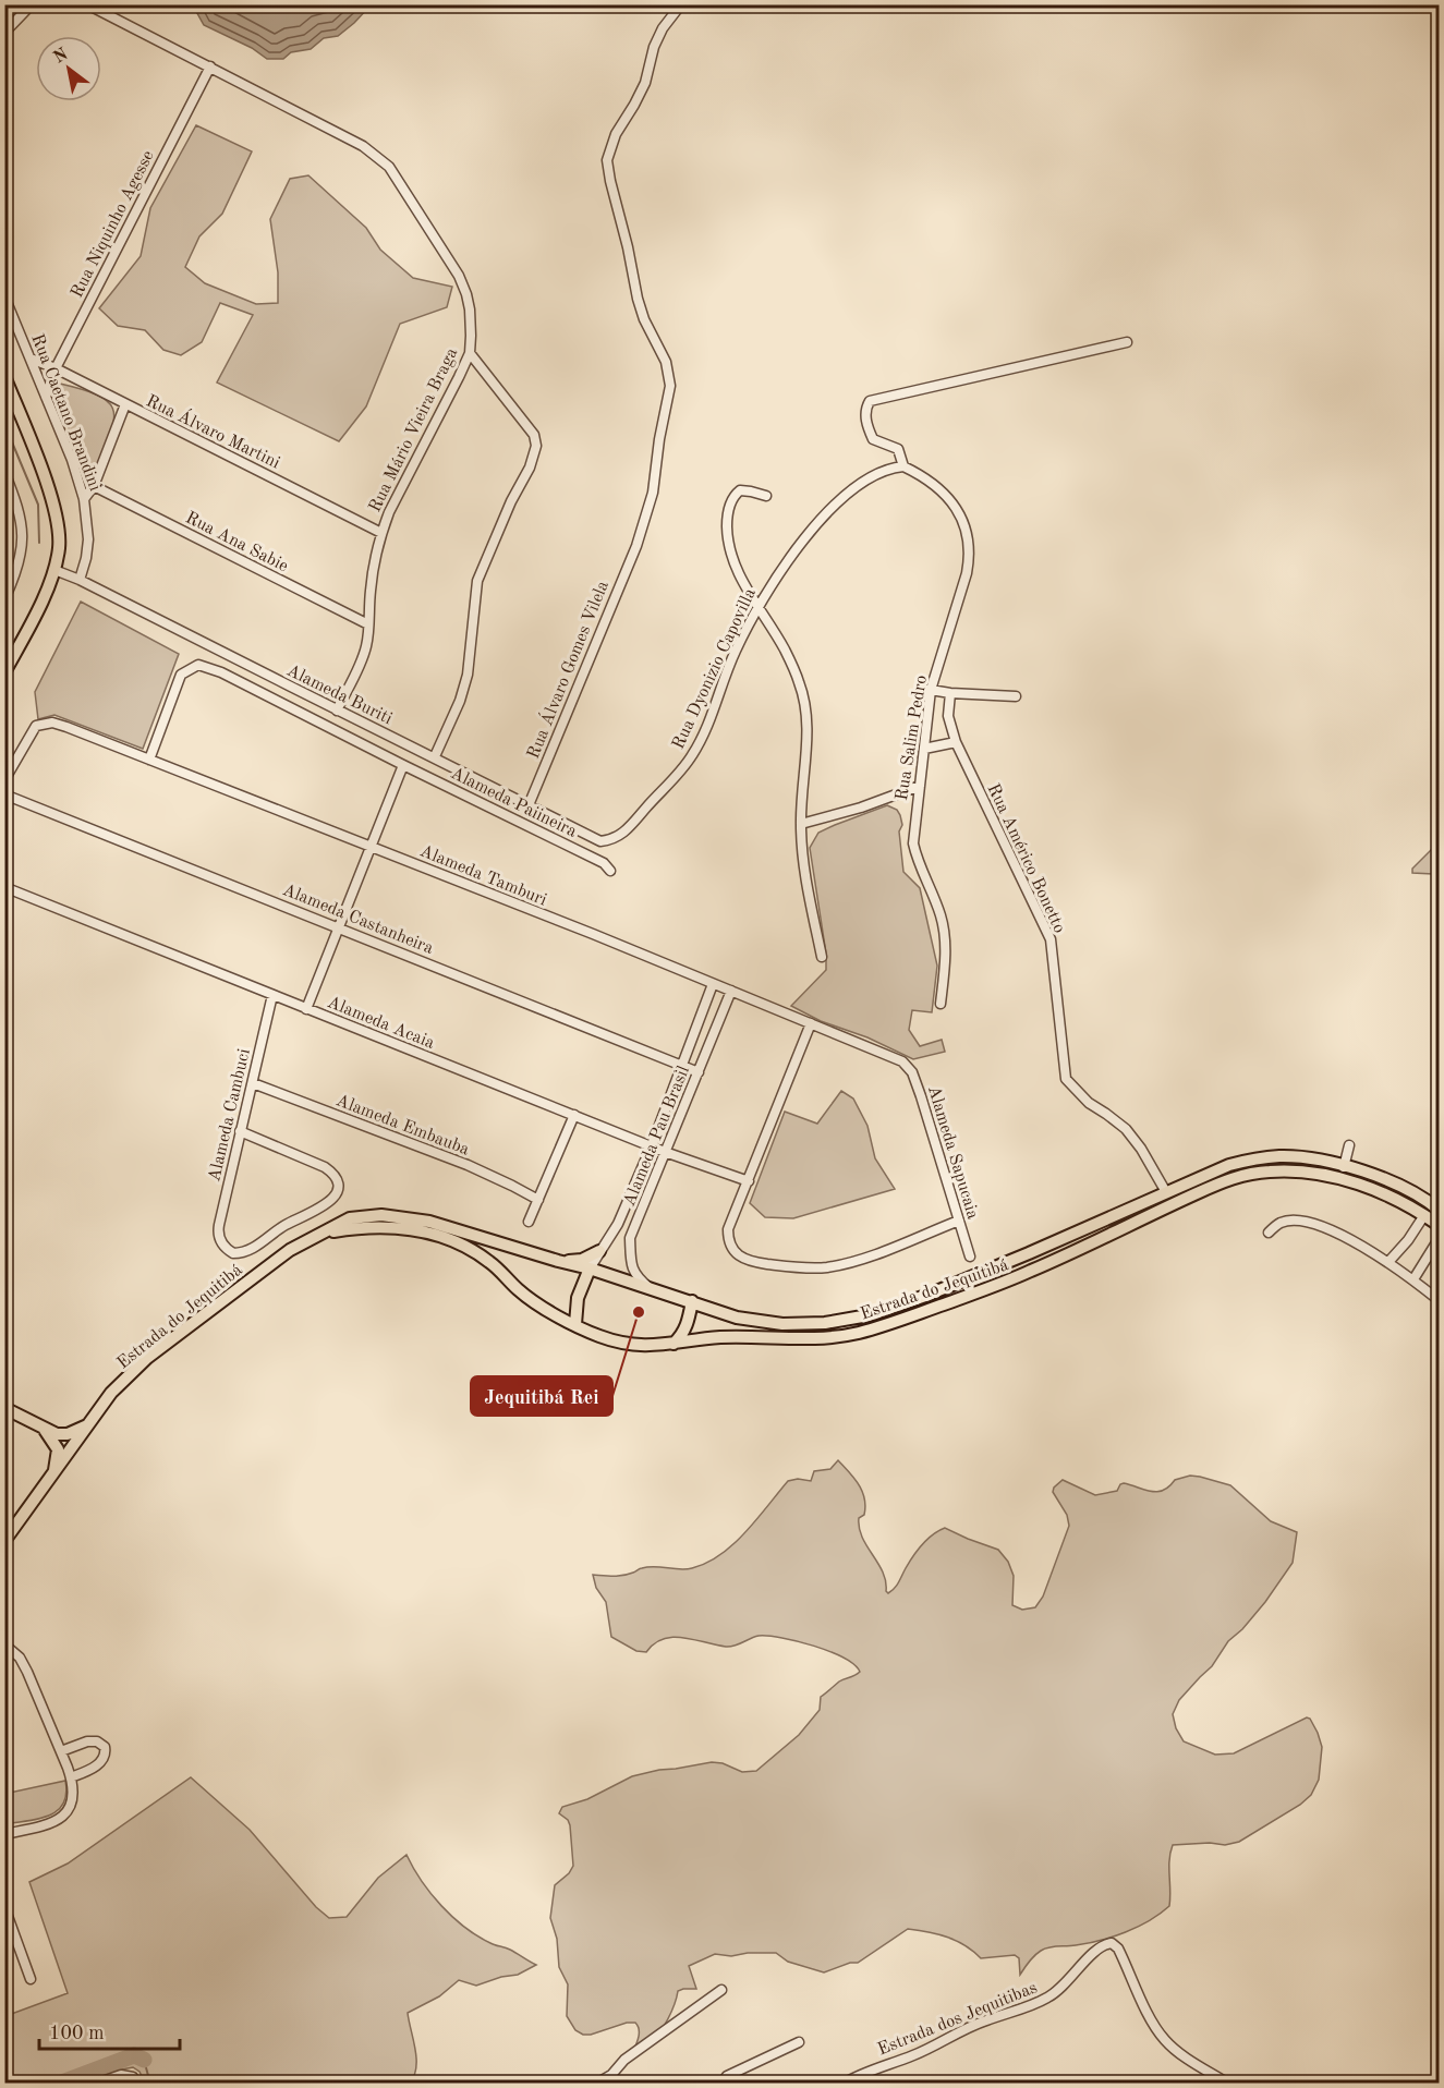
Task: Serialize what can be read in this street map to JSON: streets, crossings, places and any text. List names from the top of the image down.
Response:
{
  "streets": {
    "main road": ["Estrada do Jequitibá"],
    "street": [
      "Rua Niquinho Agesse",
      "Rua Caetano Brandini",
      "Rua Mário Vieira Braga",
      "Rua Álvaro Martini",
      "Rua Ana Sabie",
      "Rua Dyonizio Capovilla",
      "Rua Álvaro Gomes Vilela",
      "Alameda Buriti",
      "Rua Salim Pedro",
      "Alameda Paiineira",
      "Rua Américo Bonetto",
      "Alameda Tamburi",
      "Alameda Castanheira",
      "Alameda Acaia",
      "Alameda Cambuci",
      "Alameda Embauba",
      "Alameda Pau Brasil",
      "Alameda Sapucaia",
      "Estrada dos Jequitibas"
    ]
  },
  "crossings": [
    ["Rua Niquinho Agesse", "Rua Caetano Brandini"],
    ["Rua Niquinho Agesse", "Rua Mário Vieira Braga"],
    ["Rua Niquinho Agesse", "Rua Álvaro Martini"],
    ["Rua Caetano Brandini", "Rua Álvaro Martini"],
    ["Rua Caetano Brandini", "Alameda Buriti"],
    ["Rua Mário Vieira Braga", "Rua Álvaro Martini"],
    ["Rua Mário Vieira Braga", "Rua Ana Sabie"],
    ["Rua Mário Vieira Braga", "Alameda Buriti"],
    ["Rua Dyonizio Capovilla", "Alameda Buriti"],
    ["Rua Dyonizio Capovilla", "Rua Salim Pedro"],
    ["Rua Álvaro Gomes Vilela", "Alameda Buriti"],
    ["Alameda Paiineira", "Alameda Tamburi"],
    ["Rua Américo Bonetto", "Estrada do Jequitibá"],
    ["Alameda Tamburi", "Alameda Pau Brasil"],
    ["Alameda Tamburi", "Alameda Sapucaia"],
    ["Alameda Castanheira", "Alameda Pau Brasil"],
    ["Alameda Acaia", "Alameda Cambuci"],
    ["Alameda Acaia", "Alameda Pau Brasil"],
    ["Alameda Cambuci", "Alameda Embauba"],
    ["Alameda Pau Brasil", "Estrada do Jequitibá"]
  ],
  "places": ["Jequitibá Rei"],
  "scale_bar": "100 m",
  "north": "top left"
}
